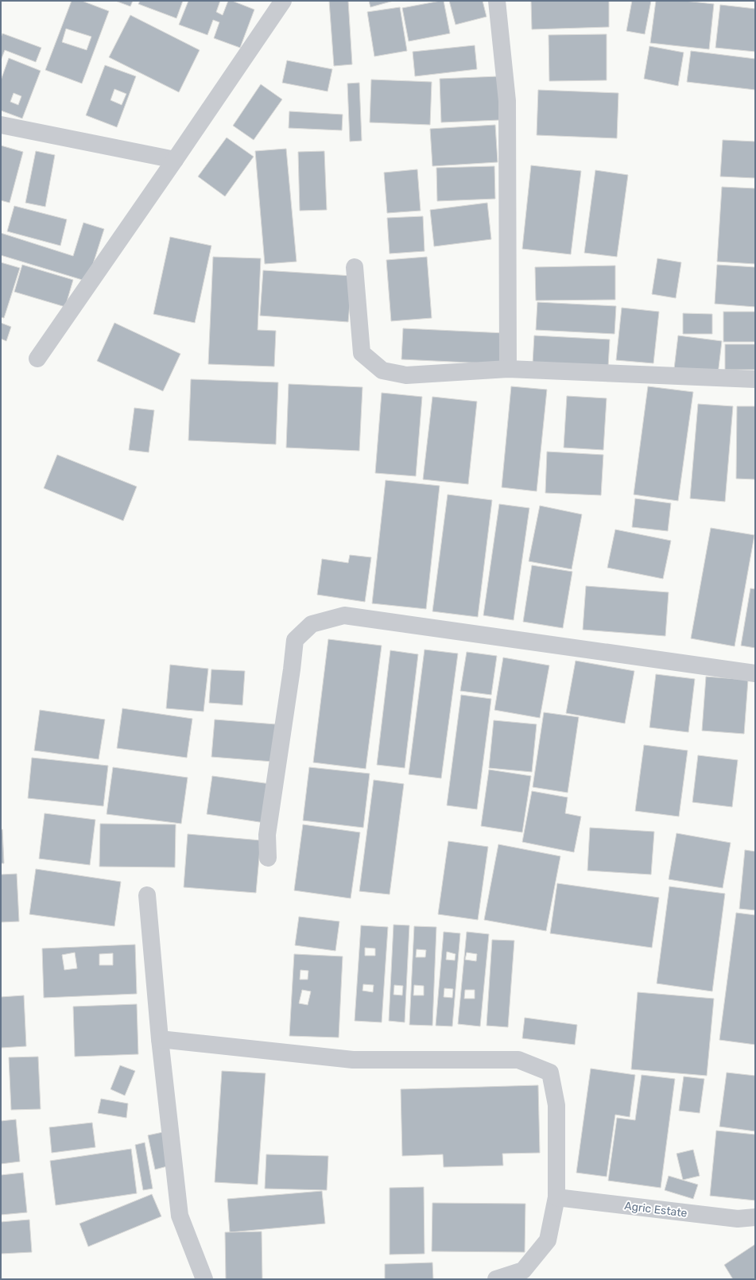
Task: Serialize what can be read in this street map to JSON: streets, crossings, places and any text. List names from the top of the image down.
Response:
{
  "streets": {
    "street": ["Agric Estate"]
  }
}
